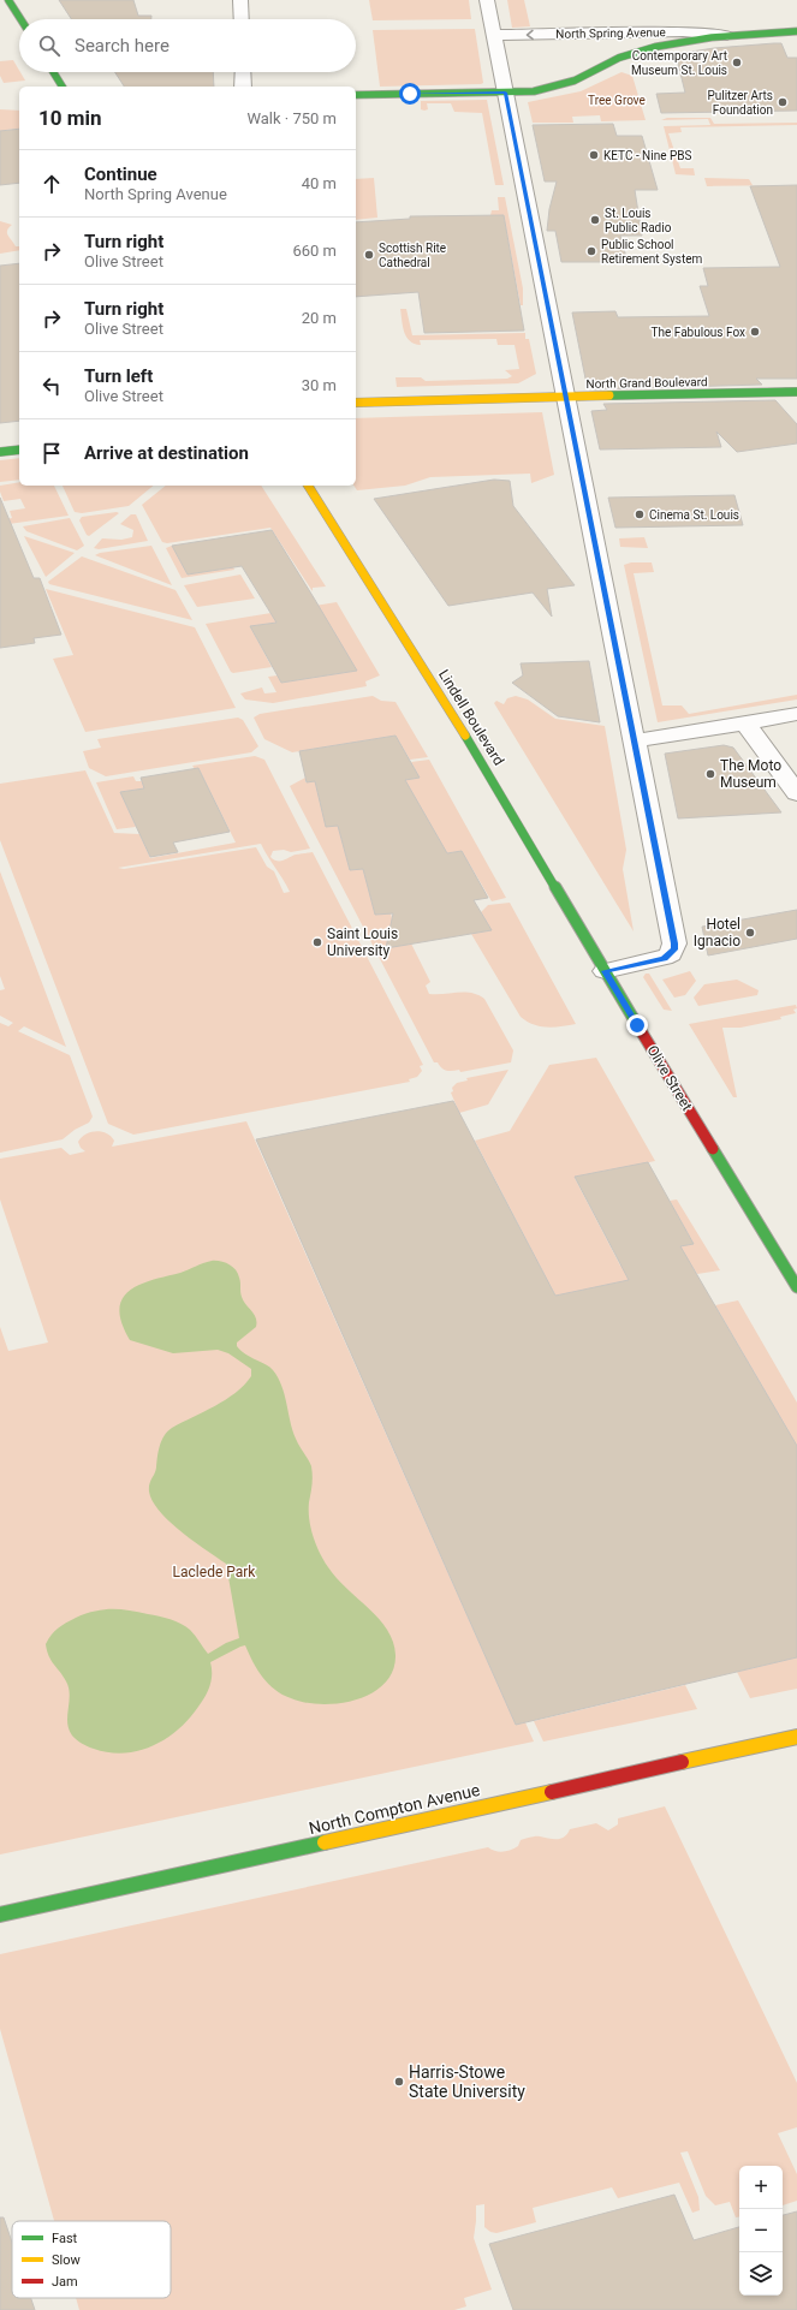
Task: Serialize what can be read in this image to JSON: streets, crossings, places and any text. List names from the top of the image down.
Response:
{
  "streets": {
    "main road": [
      "North Spring Avenue",
      "North Grand Boulevard",
      "Lindell Boulevard",
      "Olive Street",
      "North Compton Avenue"
    ]
  },
  "crossings": [
    ["Lindell Boulevard", "Olive Street"]
  ],
  "parks": ["Tree Grove", "Laclede Park"],
  "places": [
    "Contemporary Art Museum St. Louis",
    "Pulitzer Arts Foundation",
    "KETC - Nine PBS",
    "St. Louis Public Radio",
    "Public School Retirement System",
    "Scottish Rite Cathedral",
    "The Fabulous Fox",
    "Cinema St. Louis",
    "The Moto Museum",
    "Hotel Ignacio",
    "Saint Louis University",
    "Harris-Stowe State University"
  ],
  "legend": ["Fast", "Slow", "Jam"],
  "page": {
    "search": "Search here",
    "heading": ["10 min", "Walk · 750 m"],
    "list": [
      ["Continue", "North Spring Avenue", "40 m"],
      ["Turn right", "Olive Street", "660 m"],
      ["Turn right", "Olive Street", "20 m"],
      ["Turn left", "Olive Street", "30 m"],
      "Arrive at destination"
    ],
    "map_buttons": ["+", "−"]
  }
}
